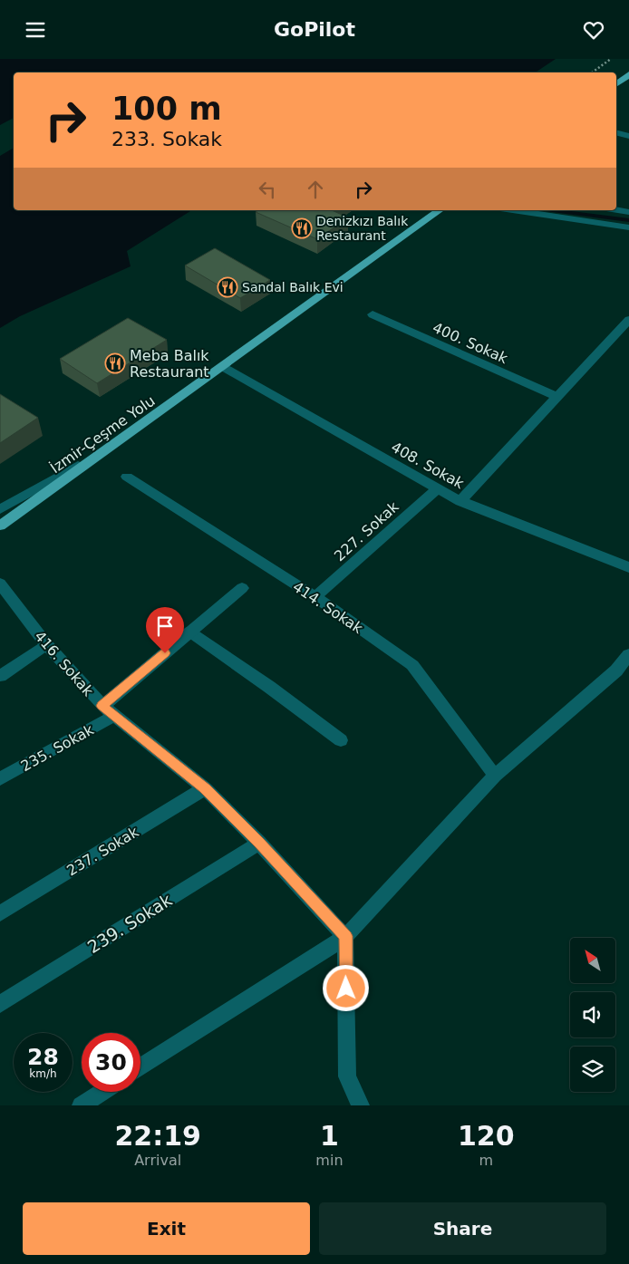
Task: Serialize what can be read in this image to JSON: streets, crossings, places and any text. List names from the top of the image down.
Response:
{
  "streets": {
    "highway": ["İzmir-Çeşme Yolu"],
    "street": [
      "400. Sokak",
      "408. Sokak",
      "227. Sokak",
      "414. Sokak",
      "416. Sokak",
      "235. Sokak",
      "237. Sokak",
      "239. Sokak"
    ]
  },
  "crossings": [
    ["İzmir-Çeşme Yolu", "408. Sokak"],
    ["408. Sokak", "227. Sokak"],
    ["227. Sokak", "414. Sokak"],
    ["416. Sokak", "235. Sokak"],
    ["416. Sokak", "237. Sokak"],
    ["416. Sokak", "239. Sokak"]
  ],
  "places": {
    "restaurant": ["Denizkızı Balık Restaurant", "Sandal Balık Evi", "Meba Balık Restaurant"]
  },
  "north": "top left",
  "page": {
    "header": "GoPilot",
    "turn": ["100 m", "233. Sokak"],
    "speed": "28 km/h",
    "limit": "30",
    "eta": [
      "22:19",
      "Arrival",
      "1",
      "min",
      "120",
      "m"
    ],
    "buttons": ["Exit", "Share"]
  }
}
